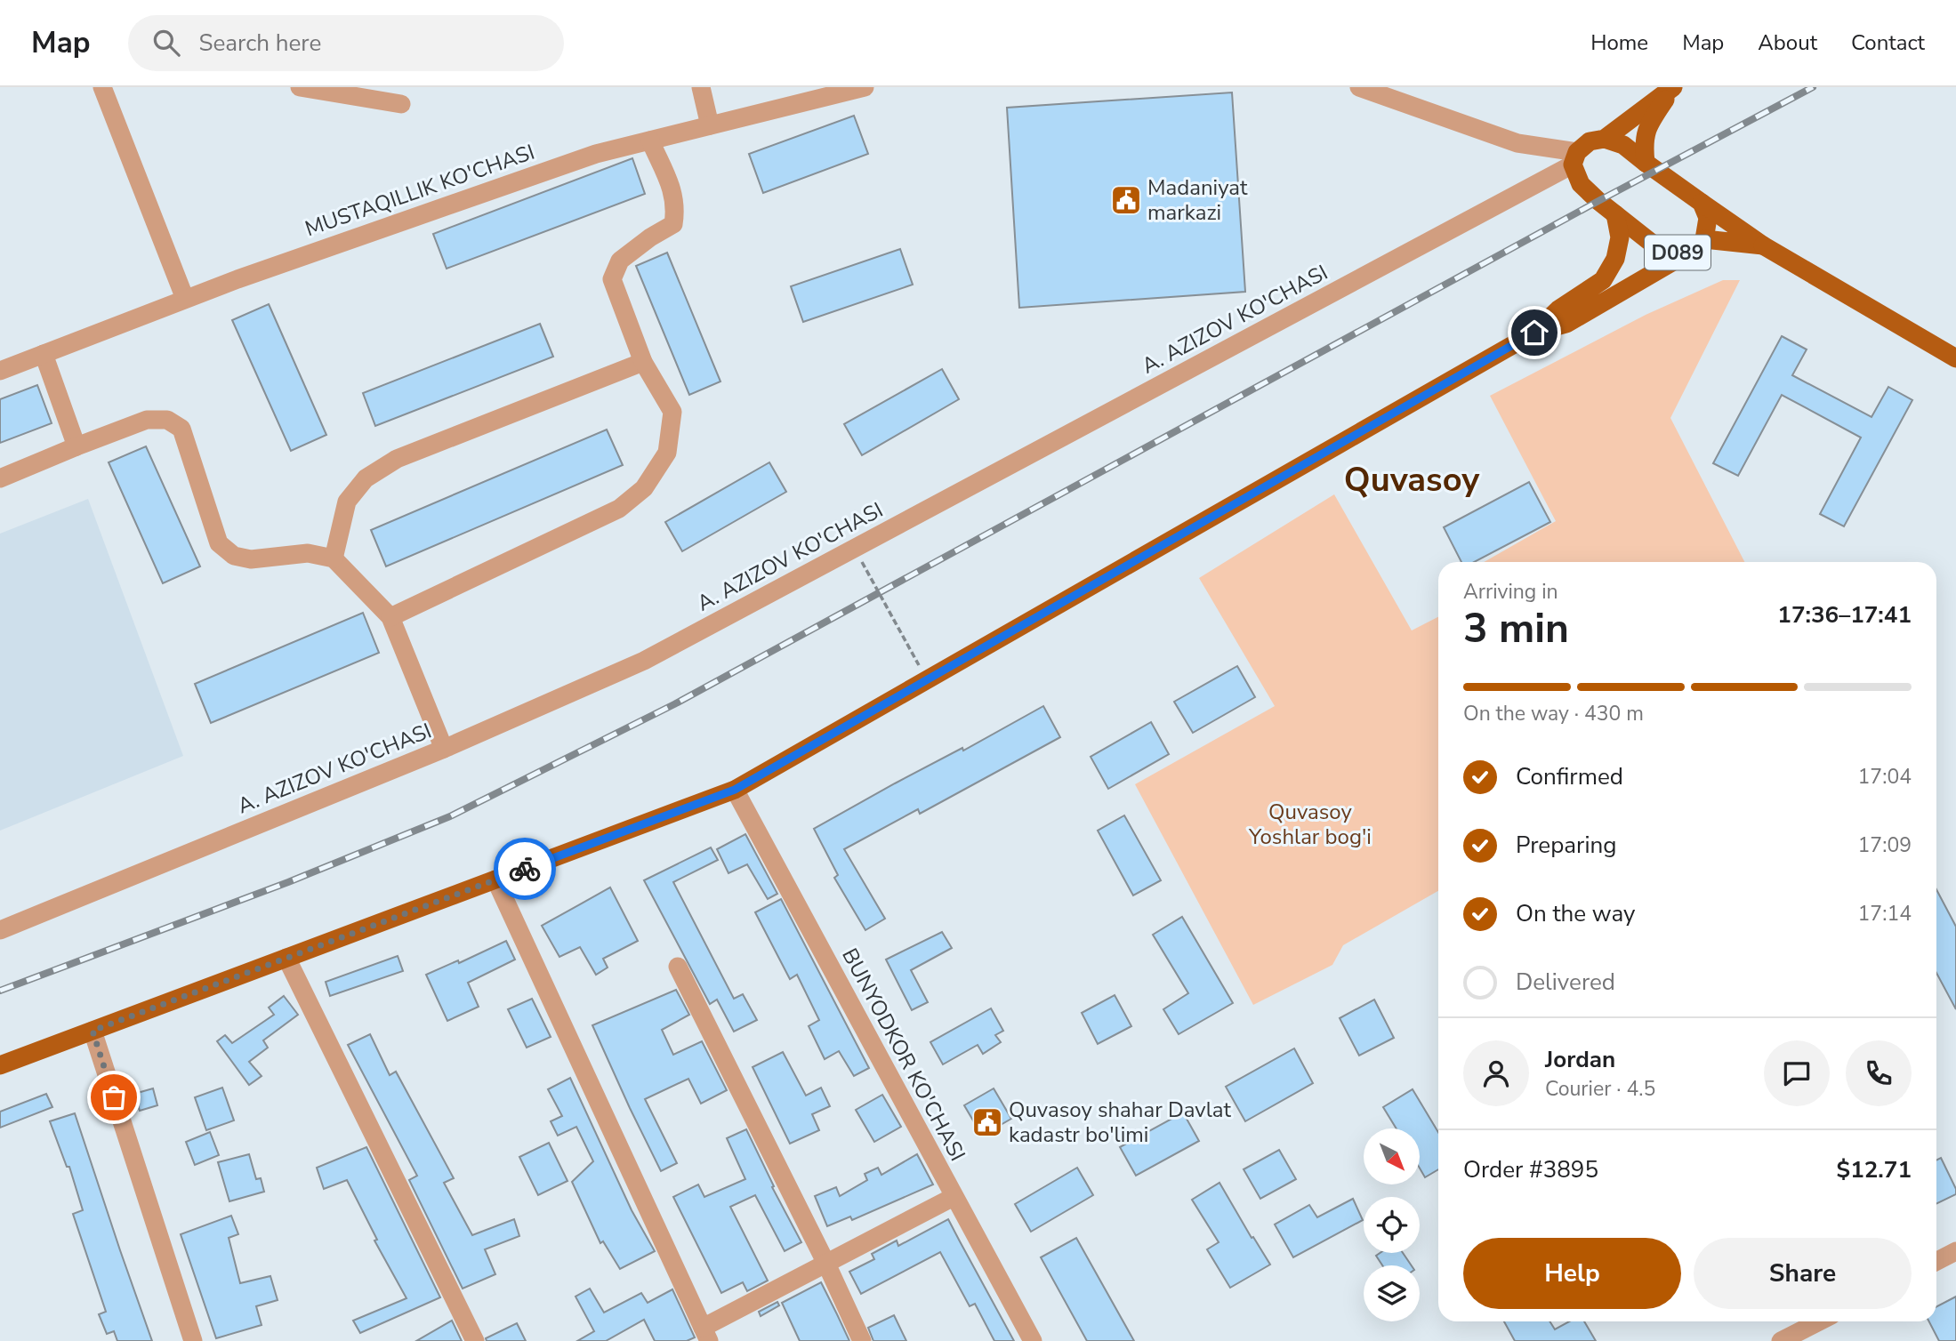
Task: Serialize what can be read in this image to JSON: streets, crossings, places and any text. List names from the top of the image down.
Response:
{
  "streets": {
    "main road": ["D089"],
    "street": ["MUSTAQILLIK KO'CHASI", "A. AZIZOV KO'CHASI", "BUNYODKOR KO'CHASI"]
  },
  "crossings": [
    ["D089", "A. AZIZOV KO'CHASI"],
    ["D089", "BUNYODKOR KO'CHASI"]
  ],
  "districts": ["Quvasoy"],
  "parks": ["Quvasoy Yoshlar bog'i"],
  "places": {
    "public building": ["Madaniyat markazi", "Quvasoy shahar Davlat kadastr bo'limi"]
  },
  "north": "bottom right",
  "page": {
    "header": "Map",
    "search": "Search here",
    "nav": [
      "Home",
      "Map",
      "About",
      "Contact"
    ],
    "heading": ["3 min", "Arriving in", "17:36–17:41"],
    "panel": [
      "Jordan",
      "Courier · 4.5",
      "Order #3895",
      "$12.71"
    ],
    "bar": "On the way · 430 m",
    "list": [
      ["Confirmed", "17:04"],
      ["Preparing", "17:09"],
      ["On the way", "17:14"],
      "Delivered"
    ],
    "buttons": ["Help", "Share"]
  }
}
